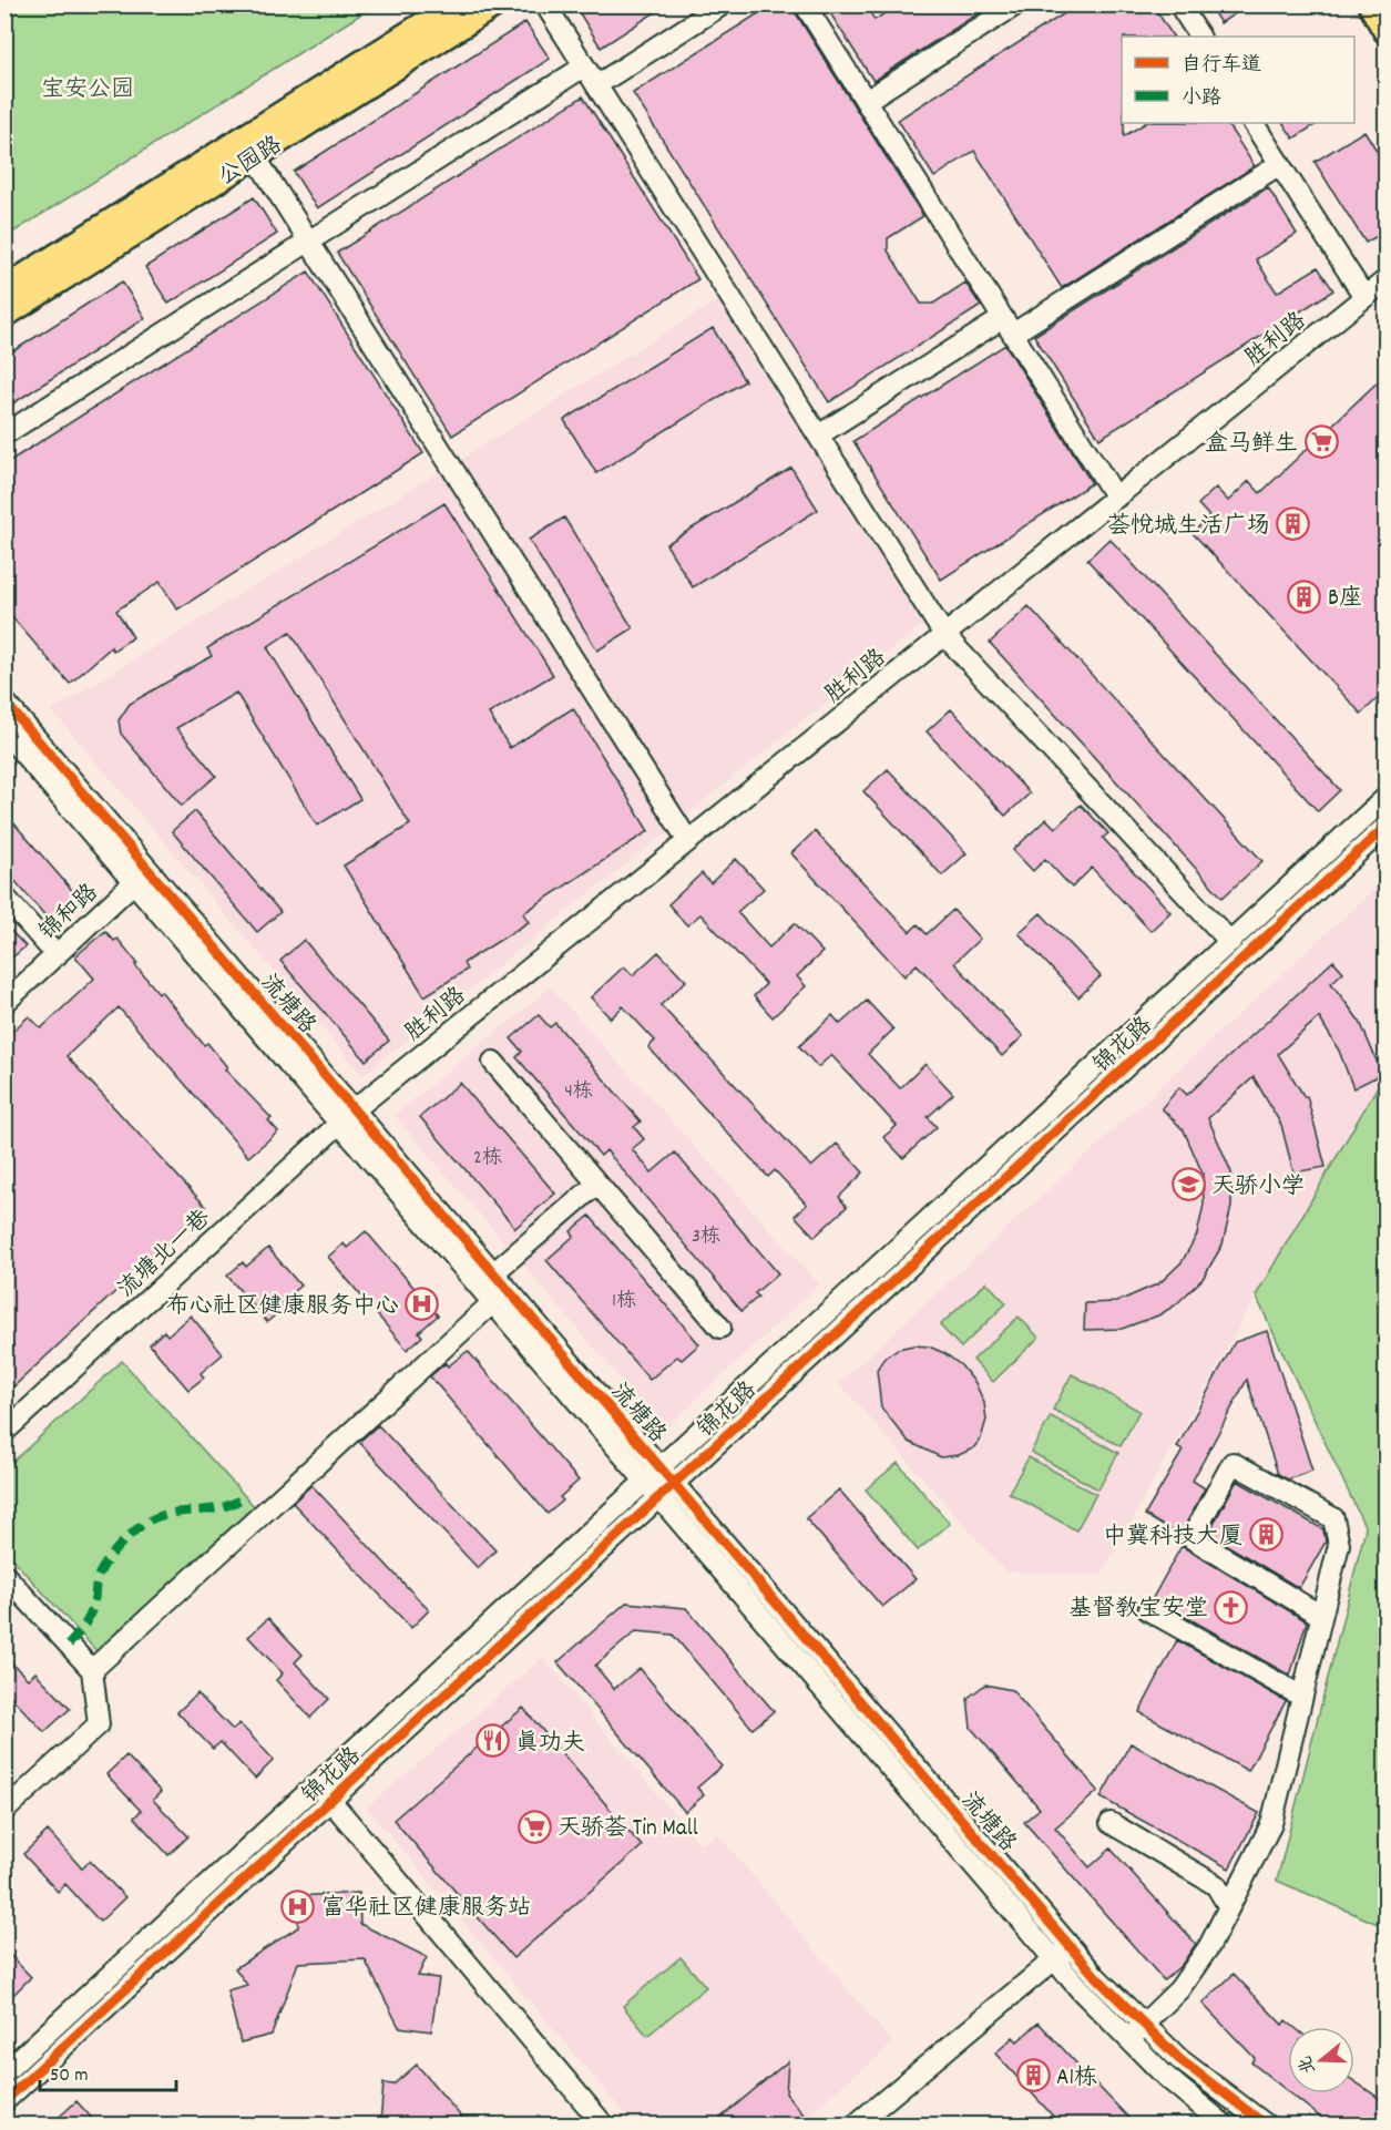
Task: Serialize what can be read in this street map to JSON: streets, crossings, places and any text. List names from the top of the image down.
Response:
{
  "streets": {
    "main road": ["公园路"],
    "street": [
      "胜利路",
      "锦和路",
      "流塘路",
      "锦花路",
      "流塘北一巷"
    ]
  },
  "crossings": [
    ["胜利路", "流塘路"],
    ["胜利路", "流塘北一巷"],
    ["锦和路", "流塘路"],
    ["流塘路", "锦花路"],
    ["流塘路", "流塘北一巷"]
  ],
  "parks": ["宝安公园"],
  "places": {
    "supermarket": ["盒马鲜生", "天骄荟 Tin Mall"],
    "building": [
      "荟悦城生活广场",
      "B座",
      "中冀科技大厦",
      "A1栋"
    ],
    "school or university": ["天骄小学"],
    "hospital": ["布心社区健康服务中心", "富华社区健康服务站"],
    "church": ["基督教宝安堂"],
    "restaurant": ["真功夫"]
  },
  "house_numbers": [
    "4栋",
    "2栋",
    "3栋",
    "1栋"
  ],
  "legend": ["自行车道", "小路"],
  "scale_bar": "50 m",
  "north": "left"
}
